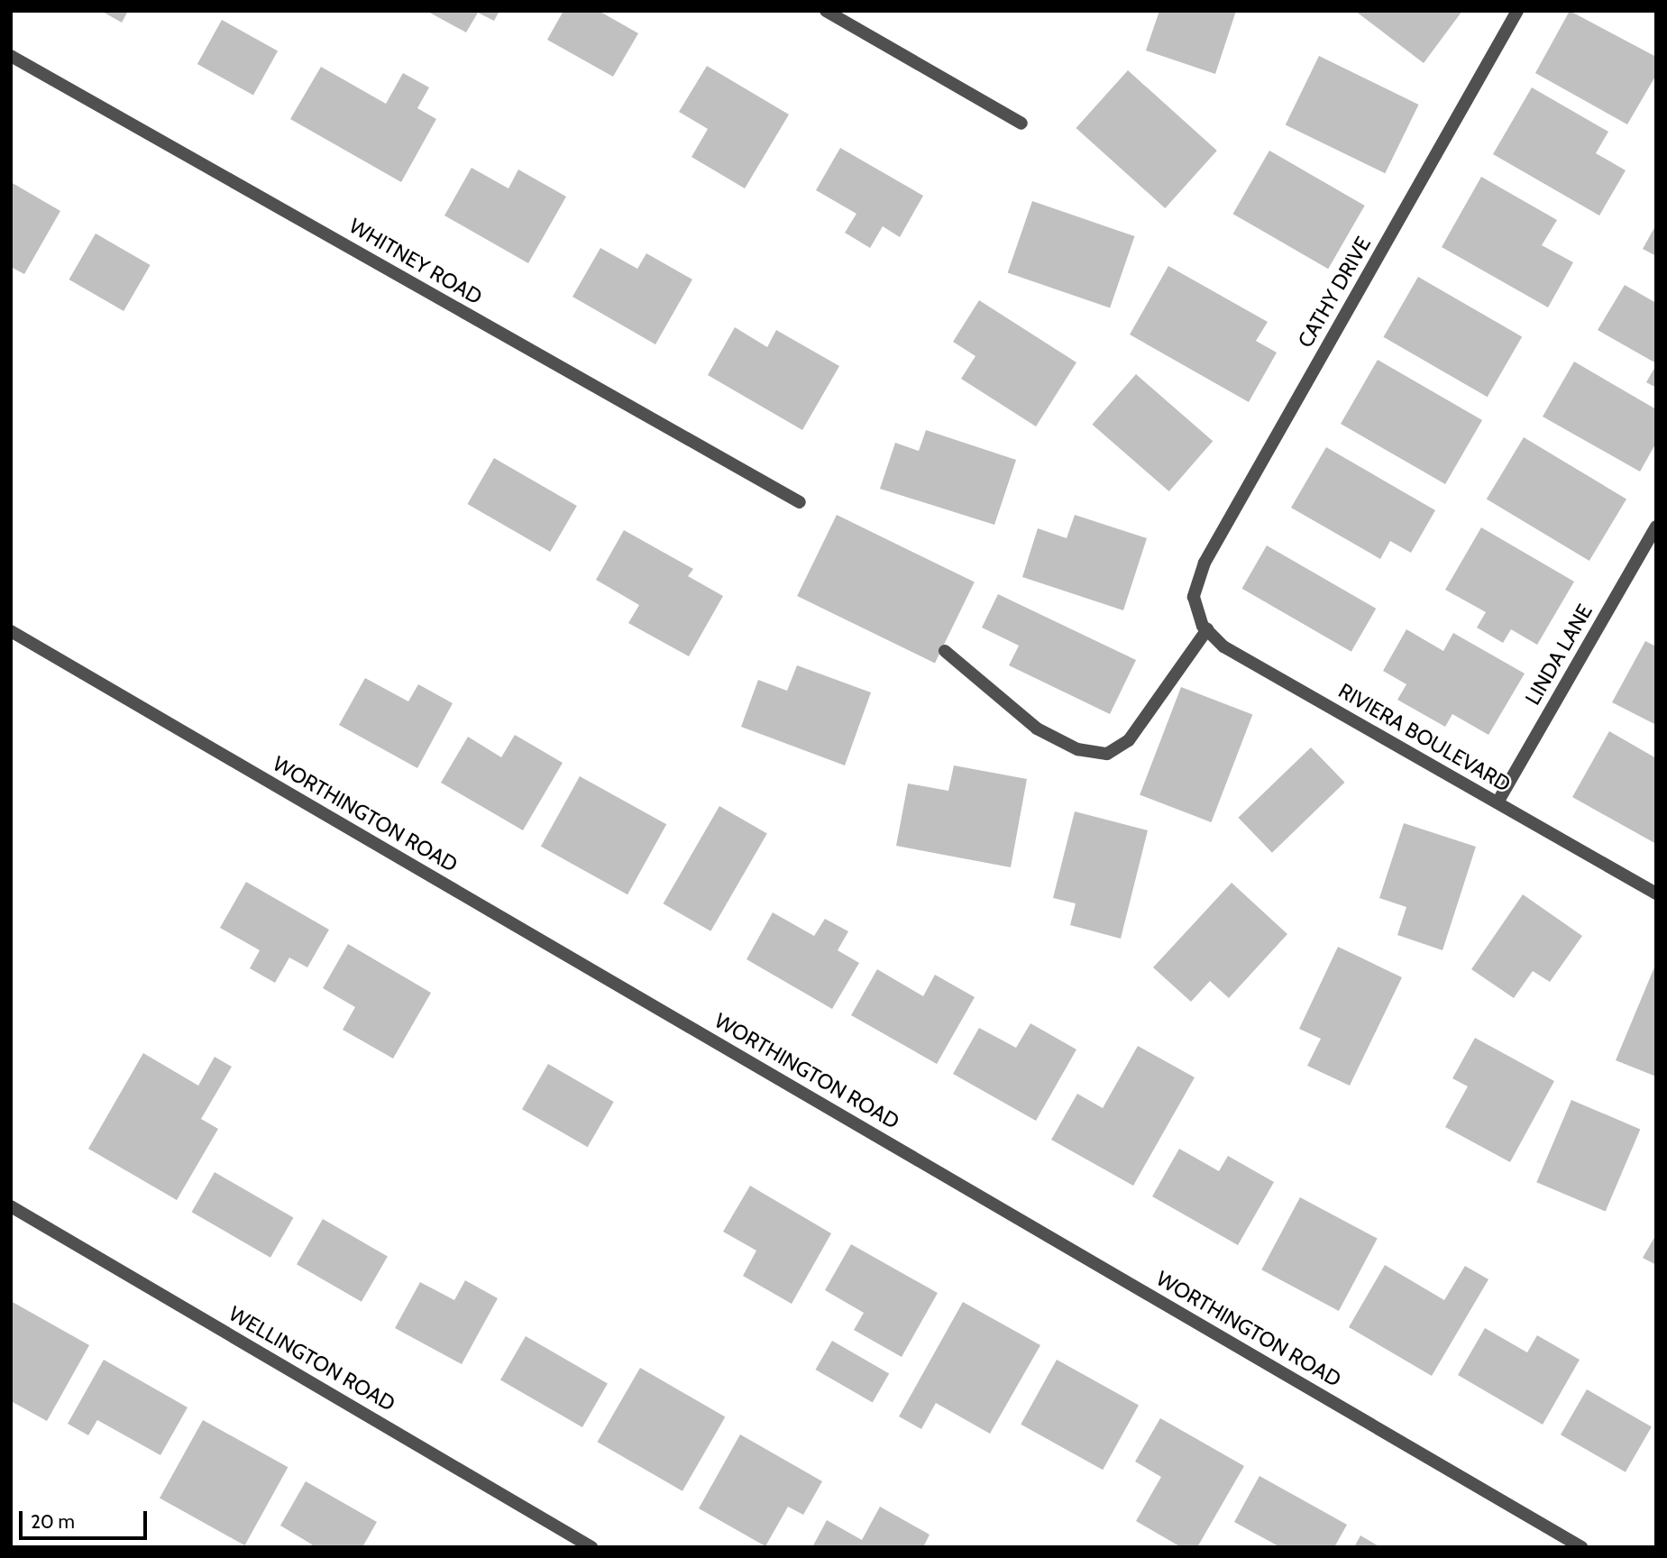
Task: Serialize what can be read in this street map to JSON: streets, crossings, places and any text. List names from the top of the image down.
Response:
{
  "streets": {
    "street": [
      "WHITNEY ROAD",
      "CATHY DRIVE",
      "LINDA LANE",
      "RIVIERA BOULEVARD",
      "WORTHINGTON ROAD",
      "WELLINGTON ROAD"
    ]
  },
  "crossings": [
    ["CATHY DRIVE", "RIVIERA BOULEVARD"],
    ["LINDA LANE", "RIVIERA BOULEVARD"]
  ],
  "scale_bar": "20 m"
}
